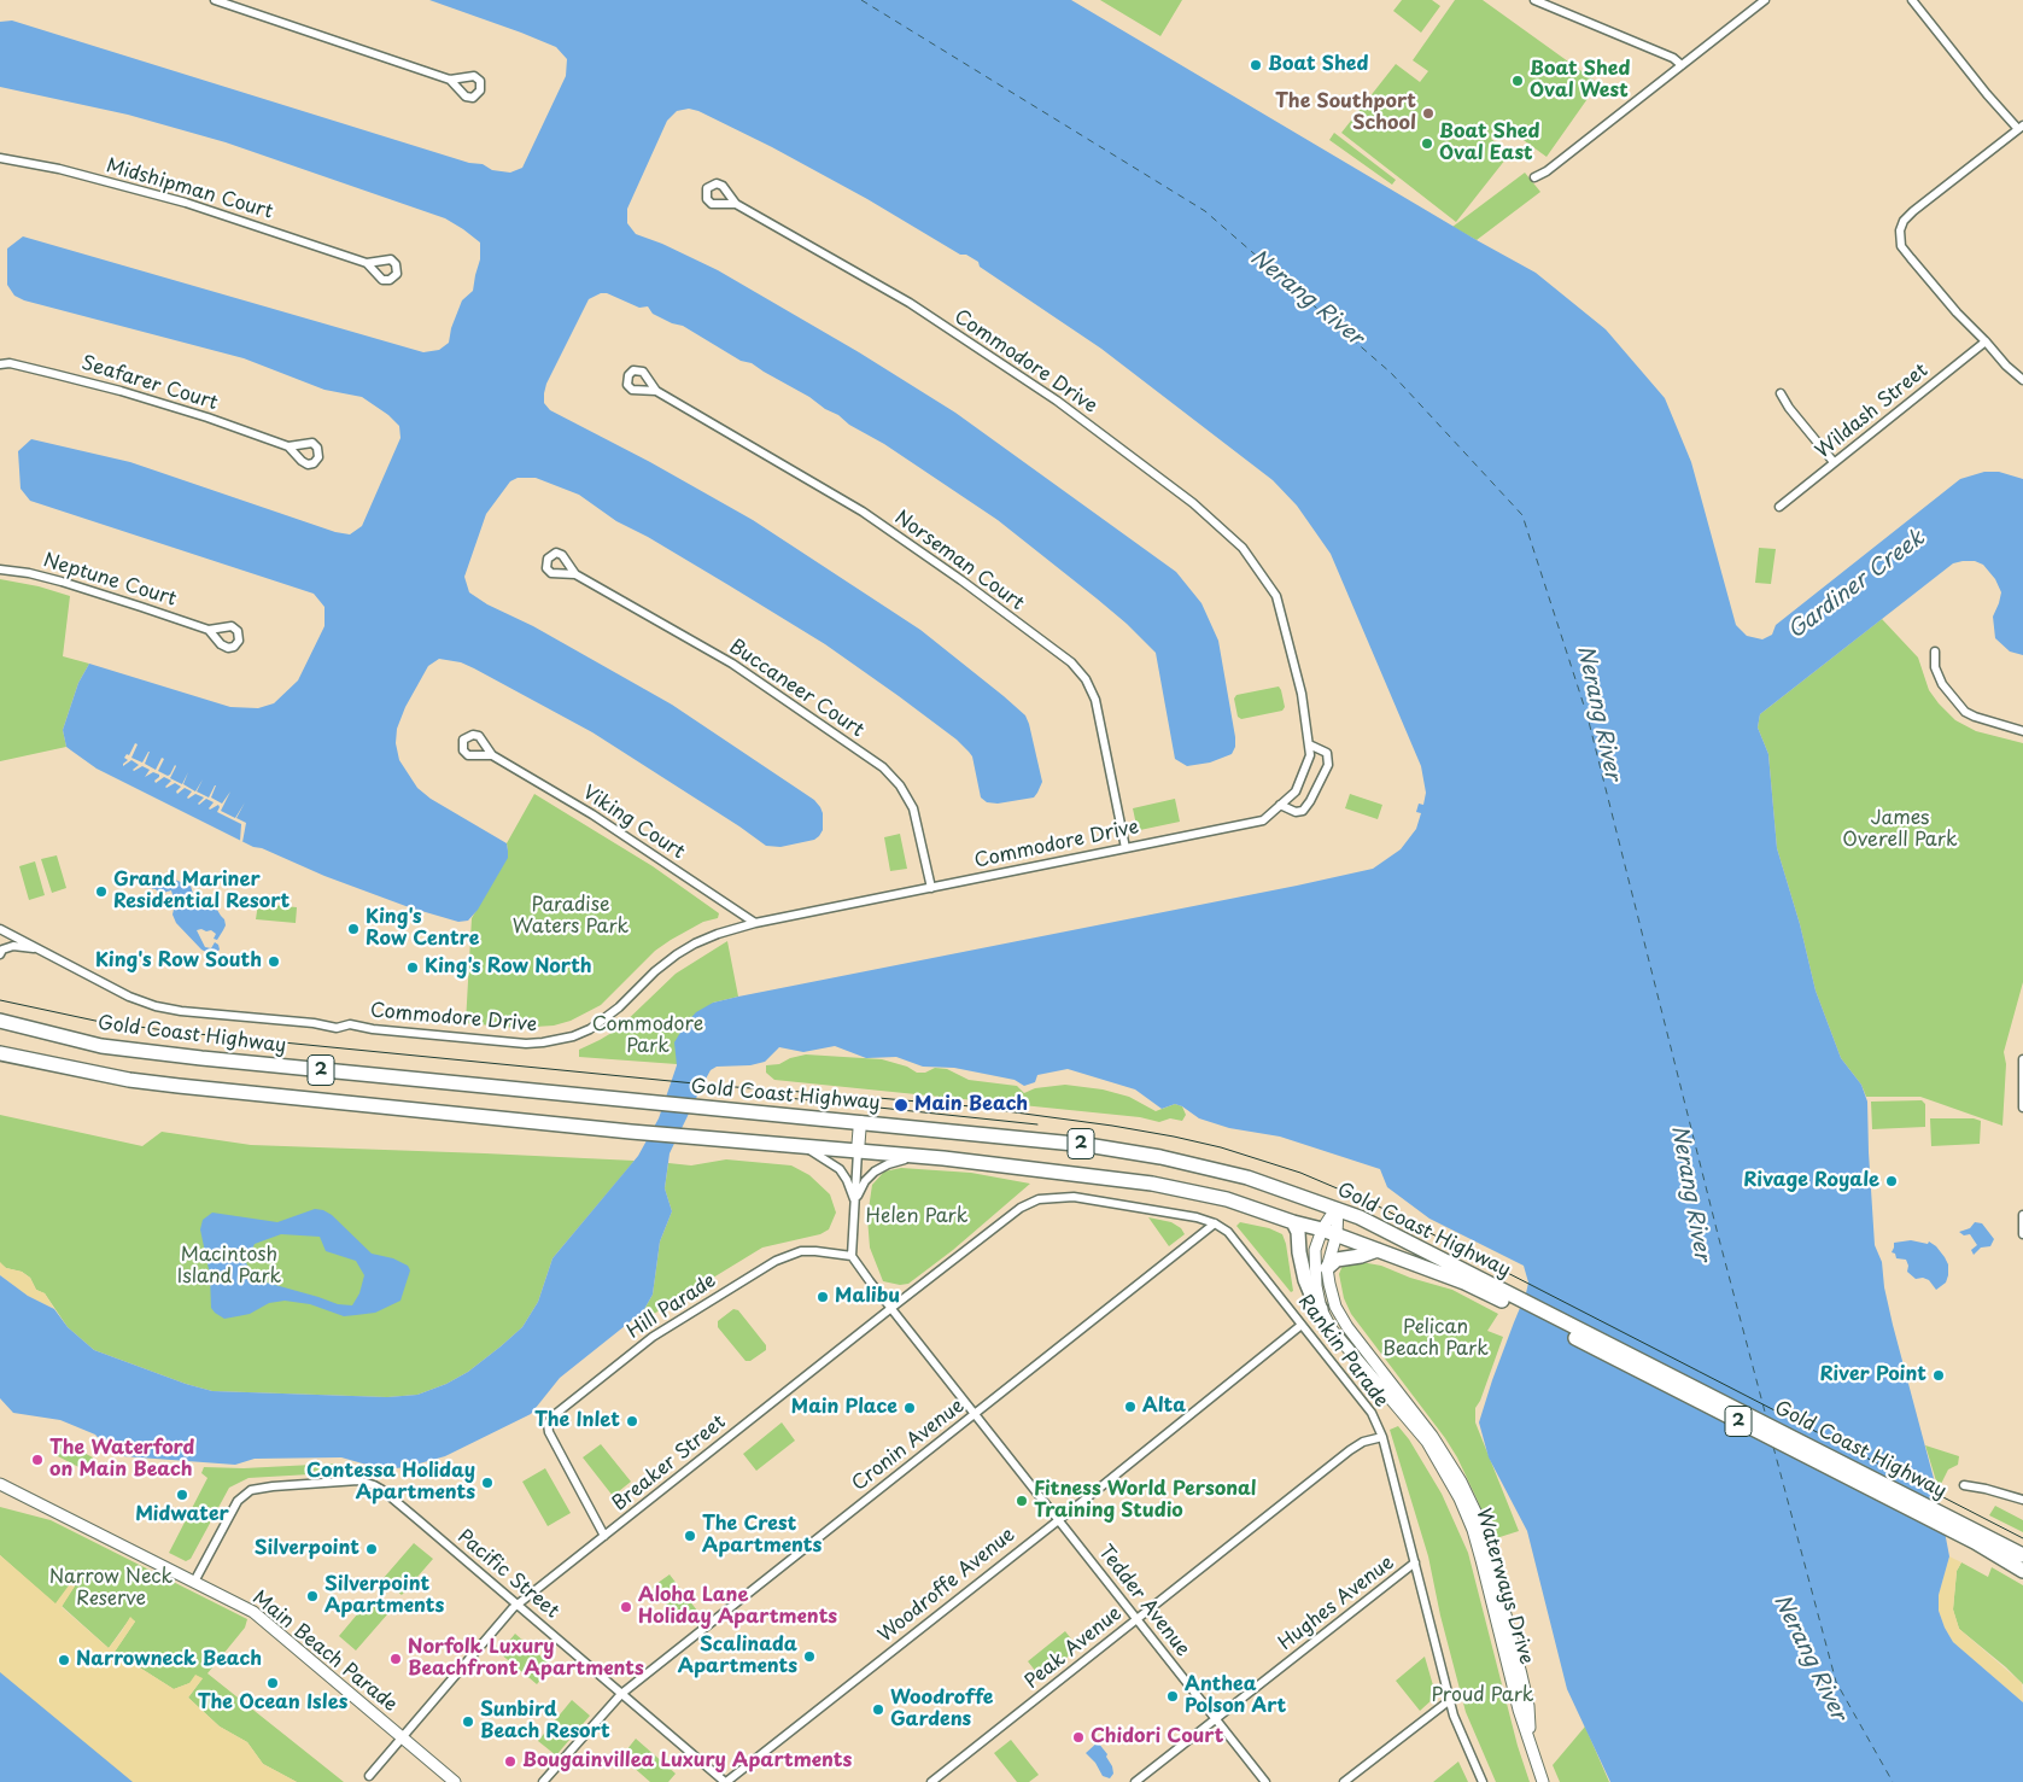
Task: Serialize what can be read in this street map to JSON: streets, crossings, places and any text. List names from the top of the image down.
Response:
{
  "streets": {
    "highway": ["Gold Coast Highway", "2"],
    "street": [
      "Midshipman Court",
      "Commodore Drive",
      "Seafarer Court",
      "Wildash Street",
      "Norseman Court",
      "Neptune Court",
      "Buccaneer Court",
      "Viking Court",
      "Hill Parade",
      "Rankin Parade",
      "Cronin Avenue",
      "Breaker Street",
      "Pacific Street",
      "Woodroffe Avenue",
      "Waterways Drive",
      "Tedder Avenue",
      "Hughes Avenue",
      "Peak Avenue",
      "Main Beach Parade"
    ]
  },
  "crossings": [
    ["Commodore Drive", "Norseman Court"],
    ["Commodore Drive", "Buccaneer Court"],
    ["Commodore Drive", "Viking Court"],
    ["Gold Coast Highway", "Waterways Drive"],
    ["Hill Parade", "Breaker Street"],
    ["Hill Parade", "Tedder Avenue"],
    ["Rankin Parade", "Cronin Avenue"],
    ["Rankin Parade", "Breaker Street"],
    ["Rankin Parade", "Woodroffe Avenue"],
    ["Rankin Parade", "Hughes Avenue"],
    ["Rankin Parade", "Peak Avenue"],
    ["Cronin Avenue", "Pacific Street"],
    ["Cronin Avenue", "Tedder Avenue"],
    ["Breaker Street", "Pacific Street"],
    ["Breaker Street", "Tedder Avenue"],
    ["Breaker Street", "Main Beach Parade"],
    ["Pacific Street", "Woodroffe Avenue"],
    ["Pacific Street", "Main Beach Parade"],
    ["Woodroffe Avenue", "Tedder Avenue"],
    ["Tedder Avenue", "Hughes Avenue"],
    ["Tedder Avenue", "Peak Avenue"]
  ],
  "water": ["Nerang River", "Gardiner Creek"],
  "parks": [
    "James Overell Park",
    "Paradise Waters Park",
    "Commodore Park",
    "Helen Park",
    "Macintosh Island Park",
    "Pelican Beach Park",
    "Narrow Neck Reserve",
    "Proud Park"
  ],
  "places": [
    "Boat Shed",
    "Boat Shed Oval West",
    "The Southport School",
    "Boat Shed Oval East",
    "Grand Mariner Residential Resort",
    "King's Row Centre",
    "King's Row South",
    "King's Row North",
    "Main Beach",
    "Rivage Royale",
    "Malibu",
    "River Point",
    "Alta",
    "Main Place",
    "The Inlet",
    "The Waterford on Main Beach",
    "Contessa Holiday Apartments",
    "Midwater",
    "Fitness World Personal Training Studio",
    "The Crest Apartments",
    "Silverpoint",
    "Silverpoint Apartments",
    "Aloha Lane Holiday Apartments",
    "Scalinada Apartments",
    "Norfolk Luxury Beachfront Apartments",
    "Narrowneck Beach",
    "The Ocean Isles",
    "Anthea Polson Art",
    "Woodroffe Gardens",
    "Sunbird Beach Resort",
    "Chidori Court",
    "Bougainvillea Luxury Apartments"
  ]
}
